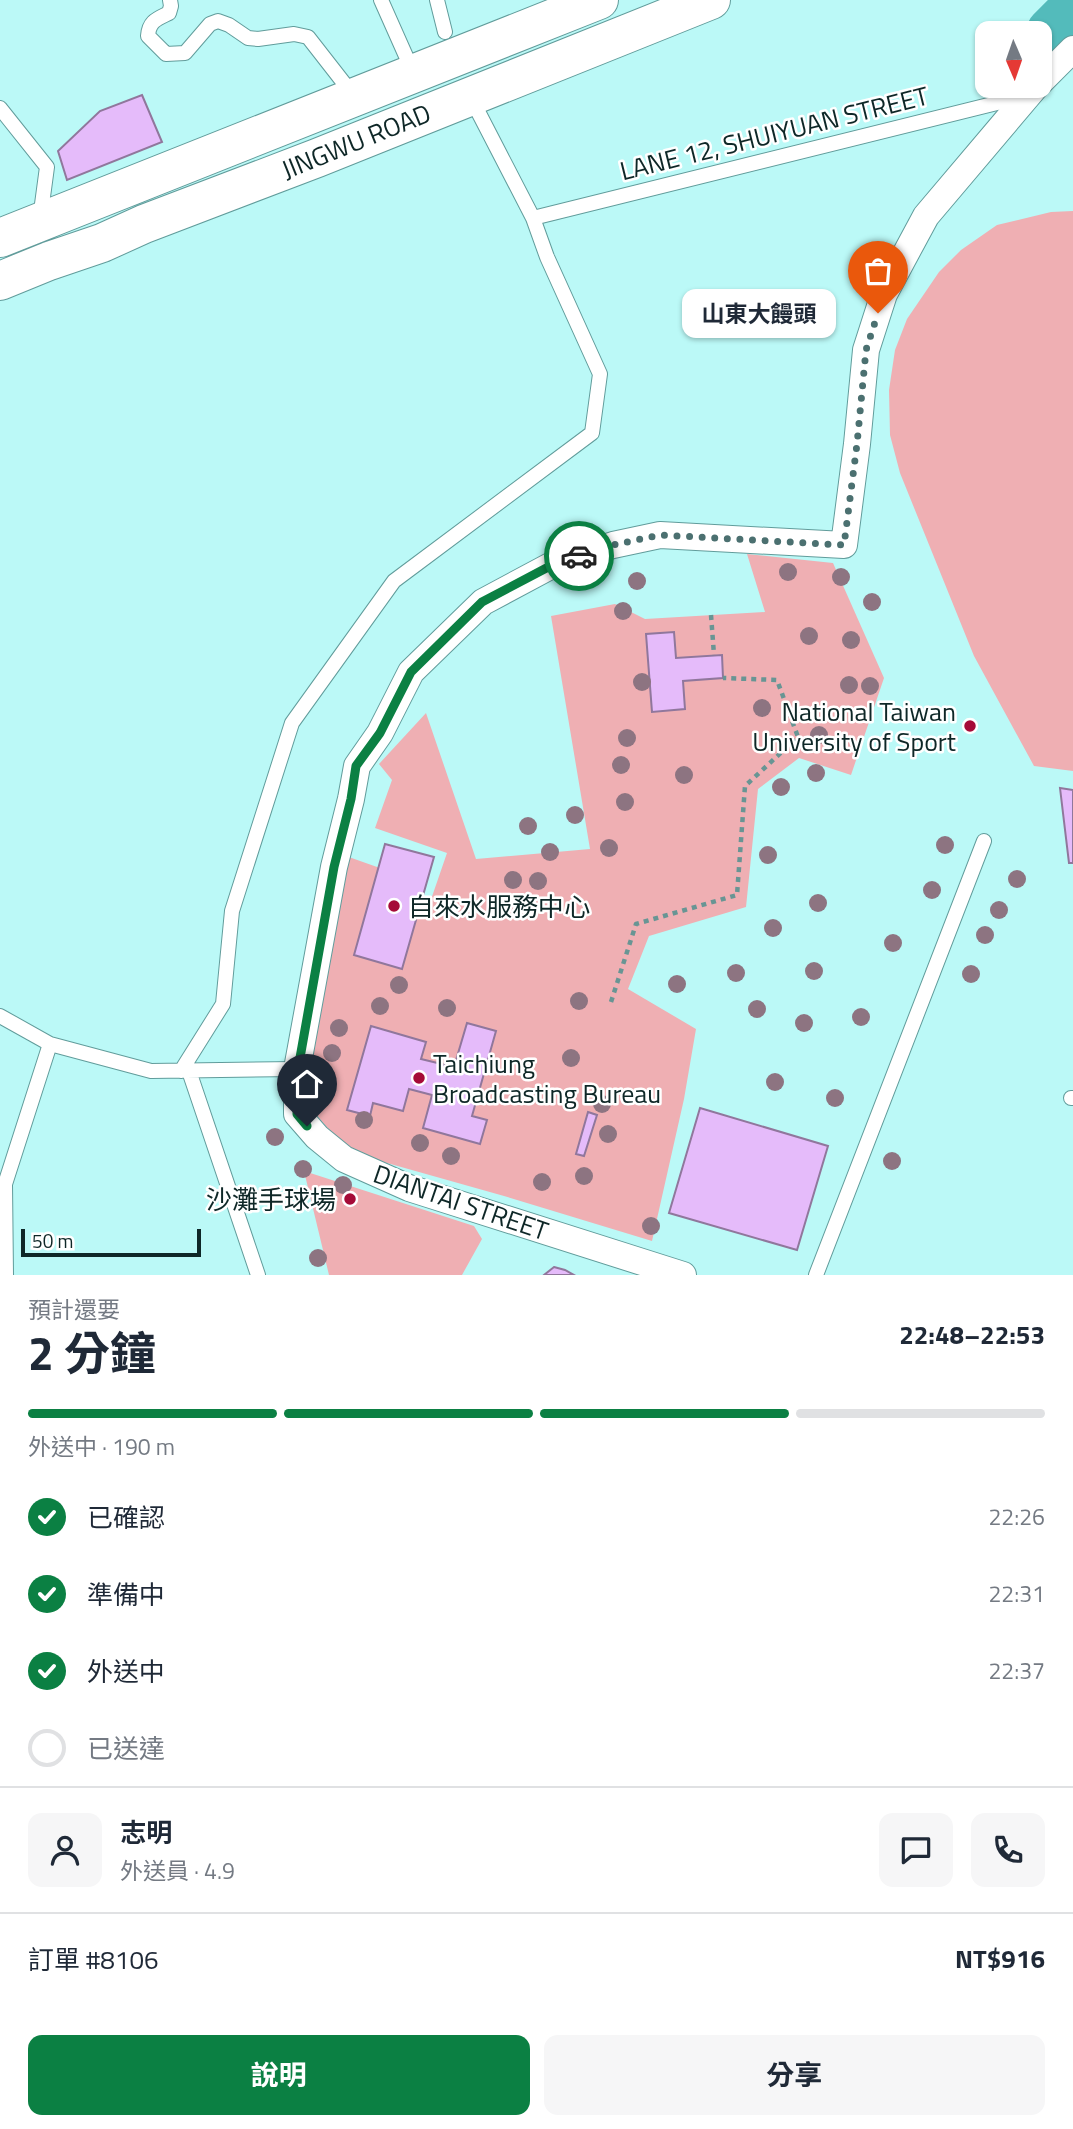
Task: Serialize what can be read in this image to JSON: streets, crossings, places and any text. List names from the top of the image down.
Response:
{
  "streets": {
    "street": ["JINGWU ROAD", "DIANTAI STREET"],
    "lane": ["LANE 12, SHUIYUAN STREET"]
  },
  "places": [
    "山東大饅頭",
    "National Taiwan University of Sport",
    "自來水服務中心",
    "Taichiung Broadcasting Bureau",
    "沙灘手球場"
  ],
  "scale_bar": "50 m",
  "north": "bottom",
  "page": {
    "bubble": "山東大饅頭",
    "scale": "50 m",
    "heading": ["2 分鐘", "預計還要", "22:48–22:53"],
    "panel": [
      "志明",
      "外送員 · 4.9",
      "訂單 #8106",
      "NT$916"
    ],
    "bar": "外送中 · 190 m",
    "list": [
      ["已確認", "22:26"],
      ["準備中", "22:31"],
      ["外送中", "22:37"],
      "已送達"
    ],
    "buttons": ["說明", "分享"]
  }
}
